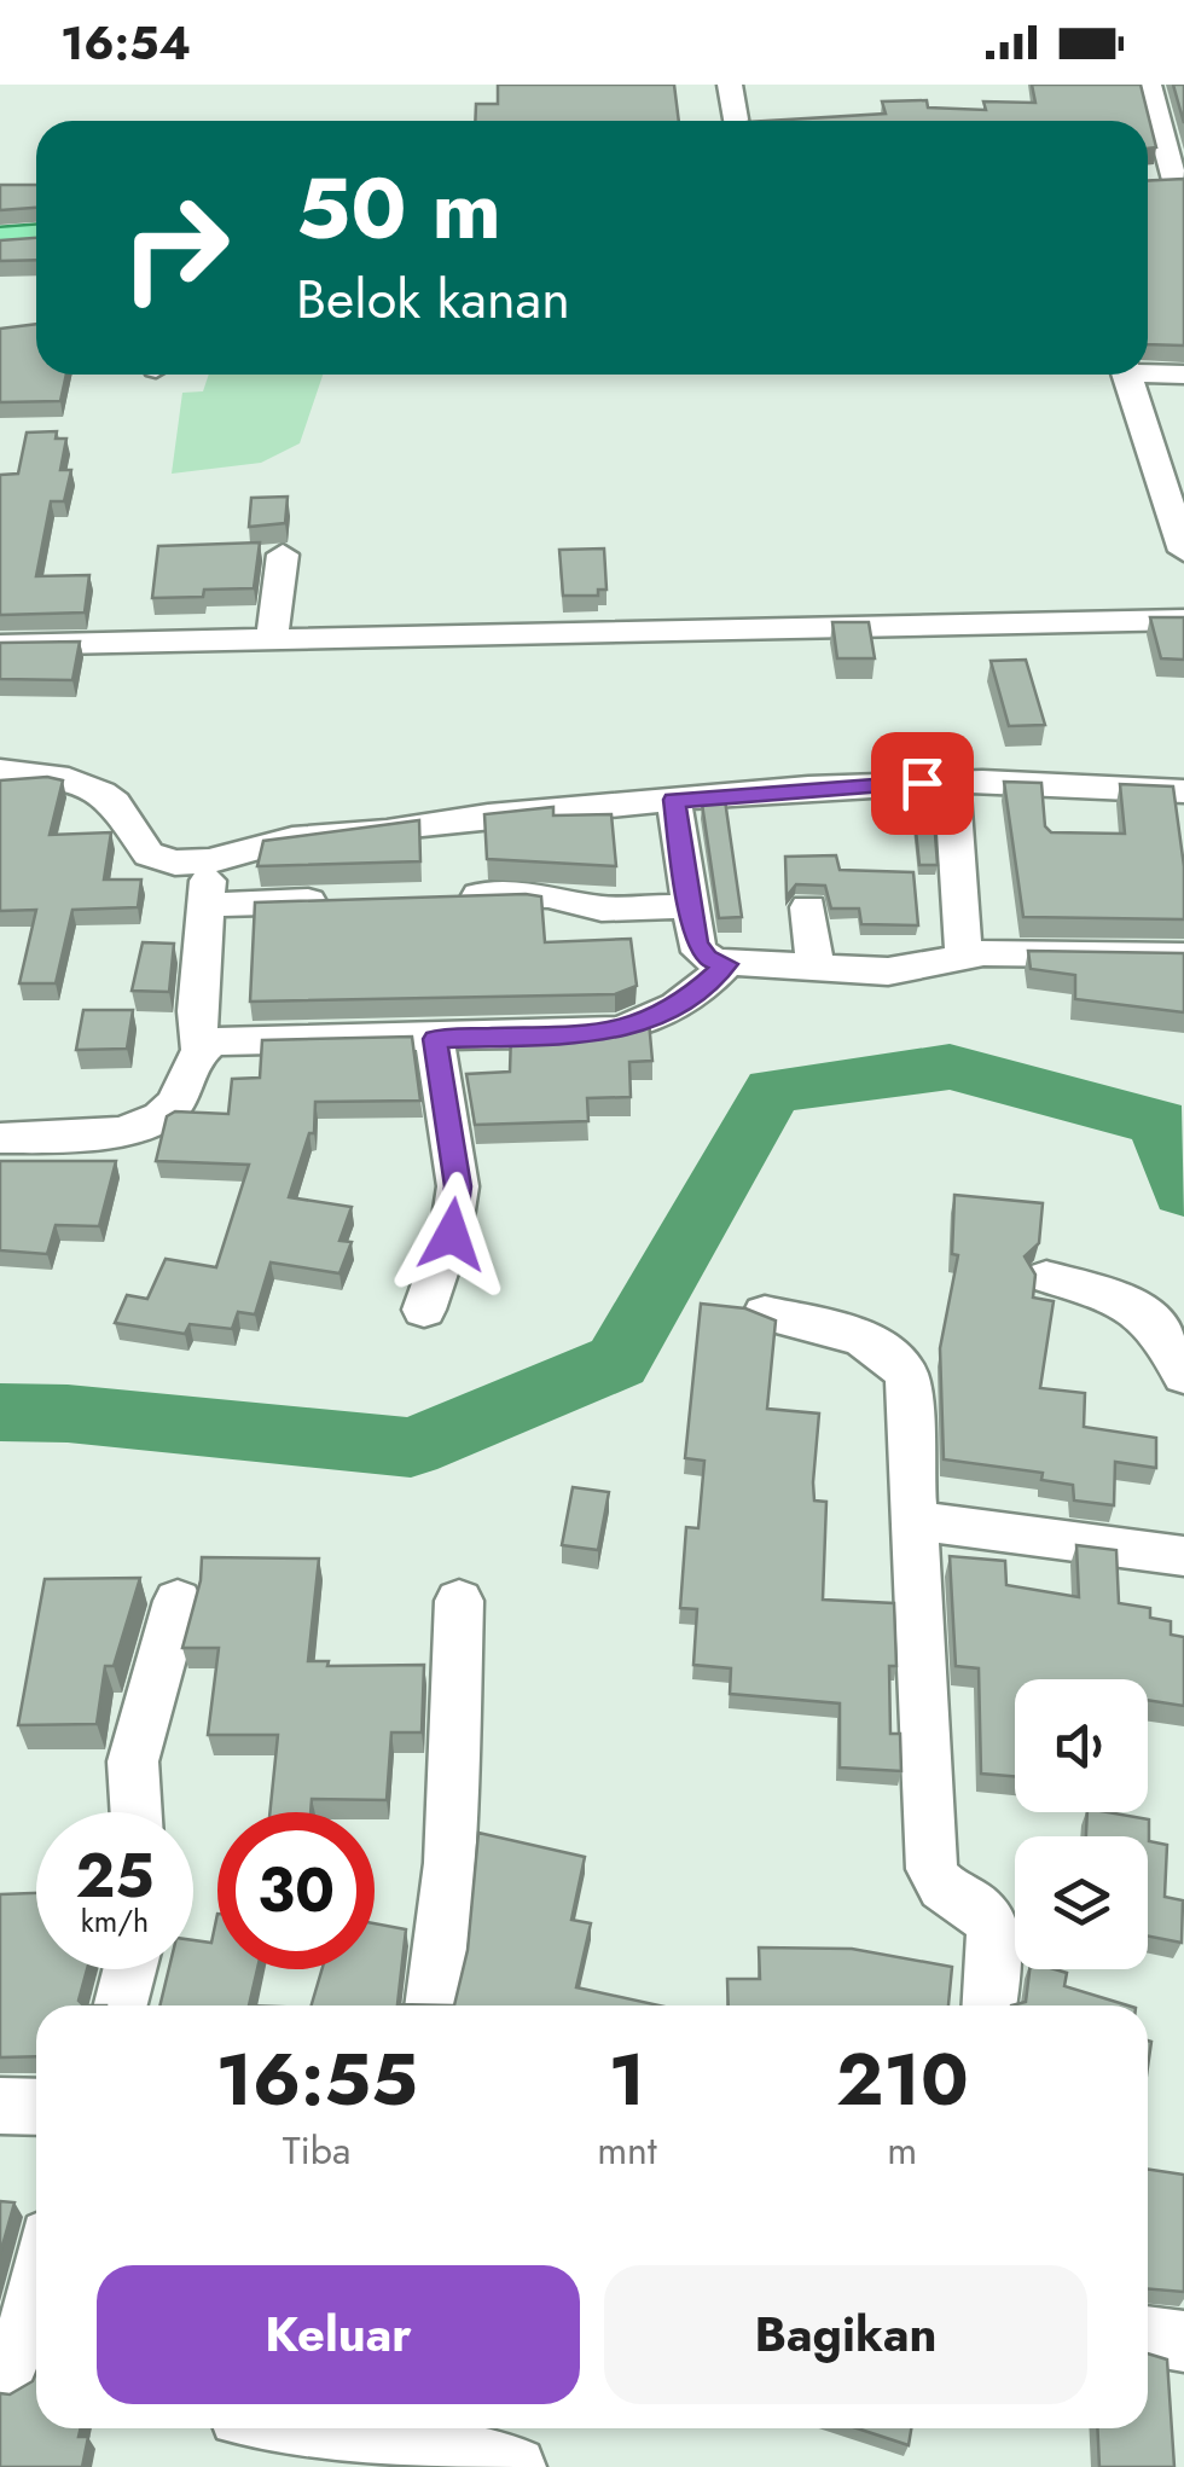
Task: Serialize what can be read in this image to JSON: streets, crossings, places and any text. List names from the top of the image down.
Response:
{
  "page": {
    "status": "16:54",
    "turn": ["50 m", "Belok kanan"],
    "speed": "25 km/h",
    "limit": "30",
    "eta": [
      "16:55",
      "Tiba",
      "1",
      "mnt",
      "210",
      "m"
    ],
    "buttons": ["Keluar", "Bagikan"]
  }
}
